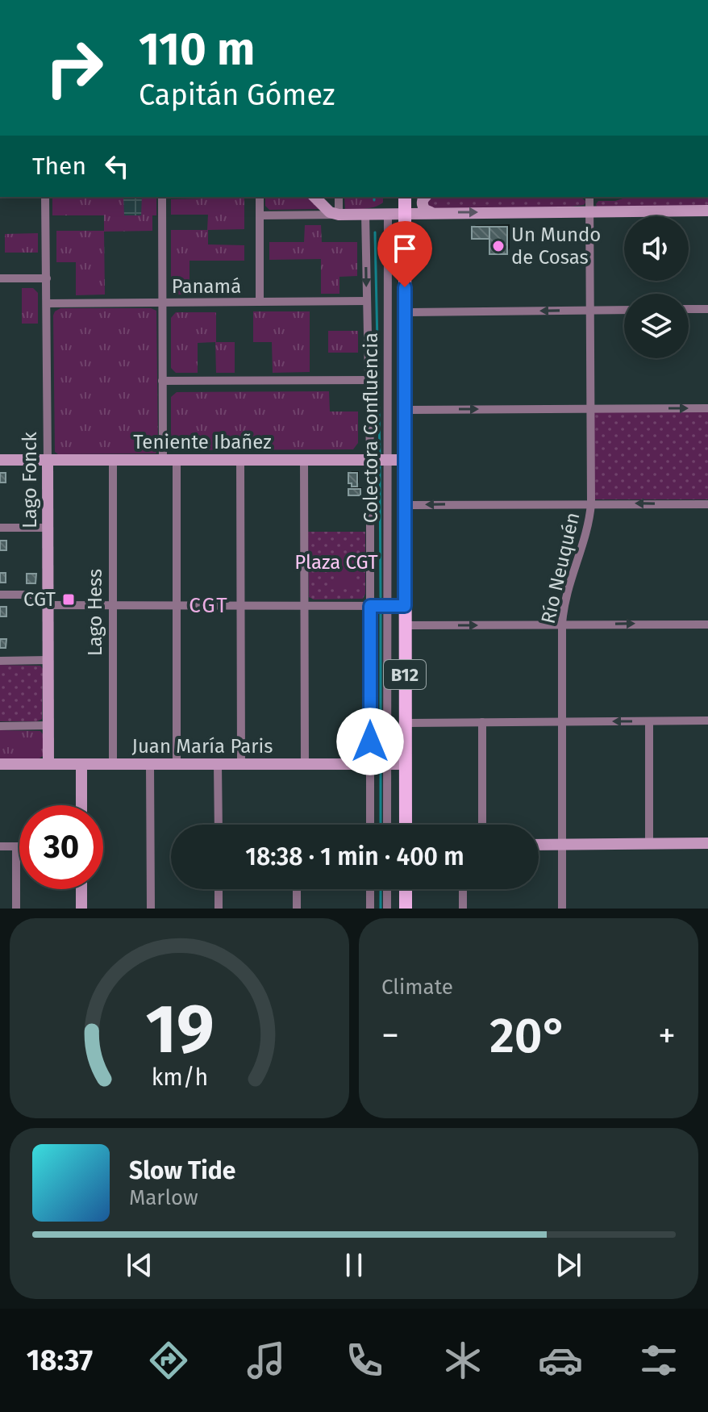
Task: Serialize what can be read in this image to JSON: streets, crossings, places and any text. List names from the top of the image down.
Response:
{
  "streets": {
    "main road": ["B12"],
    "street": [
      "Panamá",
      "Colectora Confluencia",
      "Teniente Ibañez",
      "Lago Fonck",
      "Río Neuquén",
      "Lago Hess",
      "Juan María Paris"
    ]
  },
  "crossings": [
    ["Panamá", "Lago Fonck"],
    ["Colectora Confluencia", "Teniente Ibañez"],
    ["Colectora Confluencia", "Juan María Paris"],
    ["Teniente Ibañez", "Lago Fonck"],
    ["Teniente Ibañez", "Lago Hess"],
    ["Teniente Ibañez", "B12"],
    ["Lago Fonck", "Juan María Paris"],
    ["Lago Hess", "Juan María Paris"],
    ["B12", "Juan María Paris"]
  ],
  "districts": ["CGT"],
  "parks": ["Plaza CGT"],
  "places": {
    "other": ["Un Mundo de Cosas"],
    "transit": ["CGT"]
  },
  "page": {
    "turn": ["110 m", "Capitán Gómez"],
    "then": "Then",
    "limit": "30",
    "trip": "18:38 · 1 min · 400 m",
    "tile": "Climate",
    "heat": ["−", "20°", "+"],
    "song": ["Slow Tide", "Marlow"],
    "tabs": "18:37",
    "gauge": ["19", "km/h"]
  }
}
